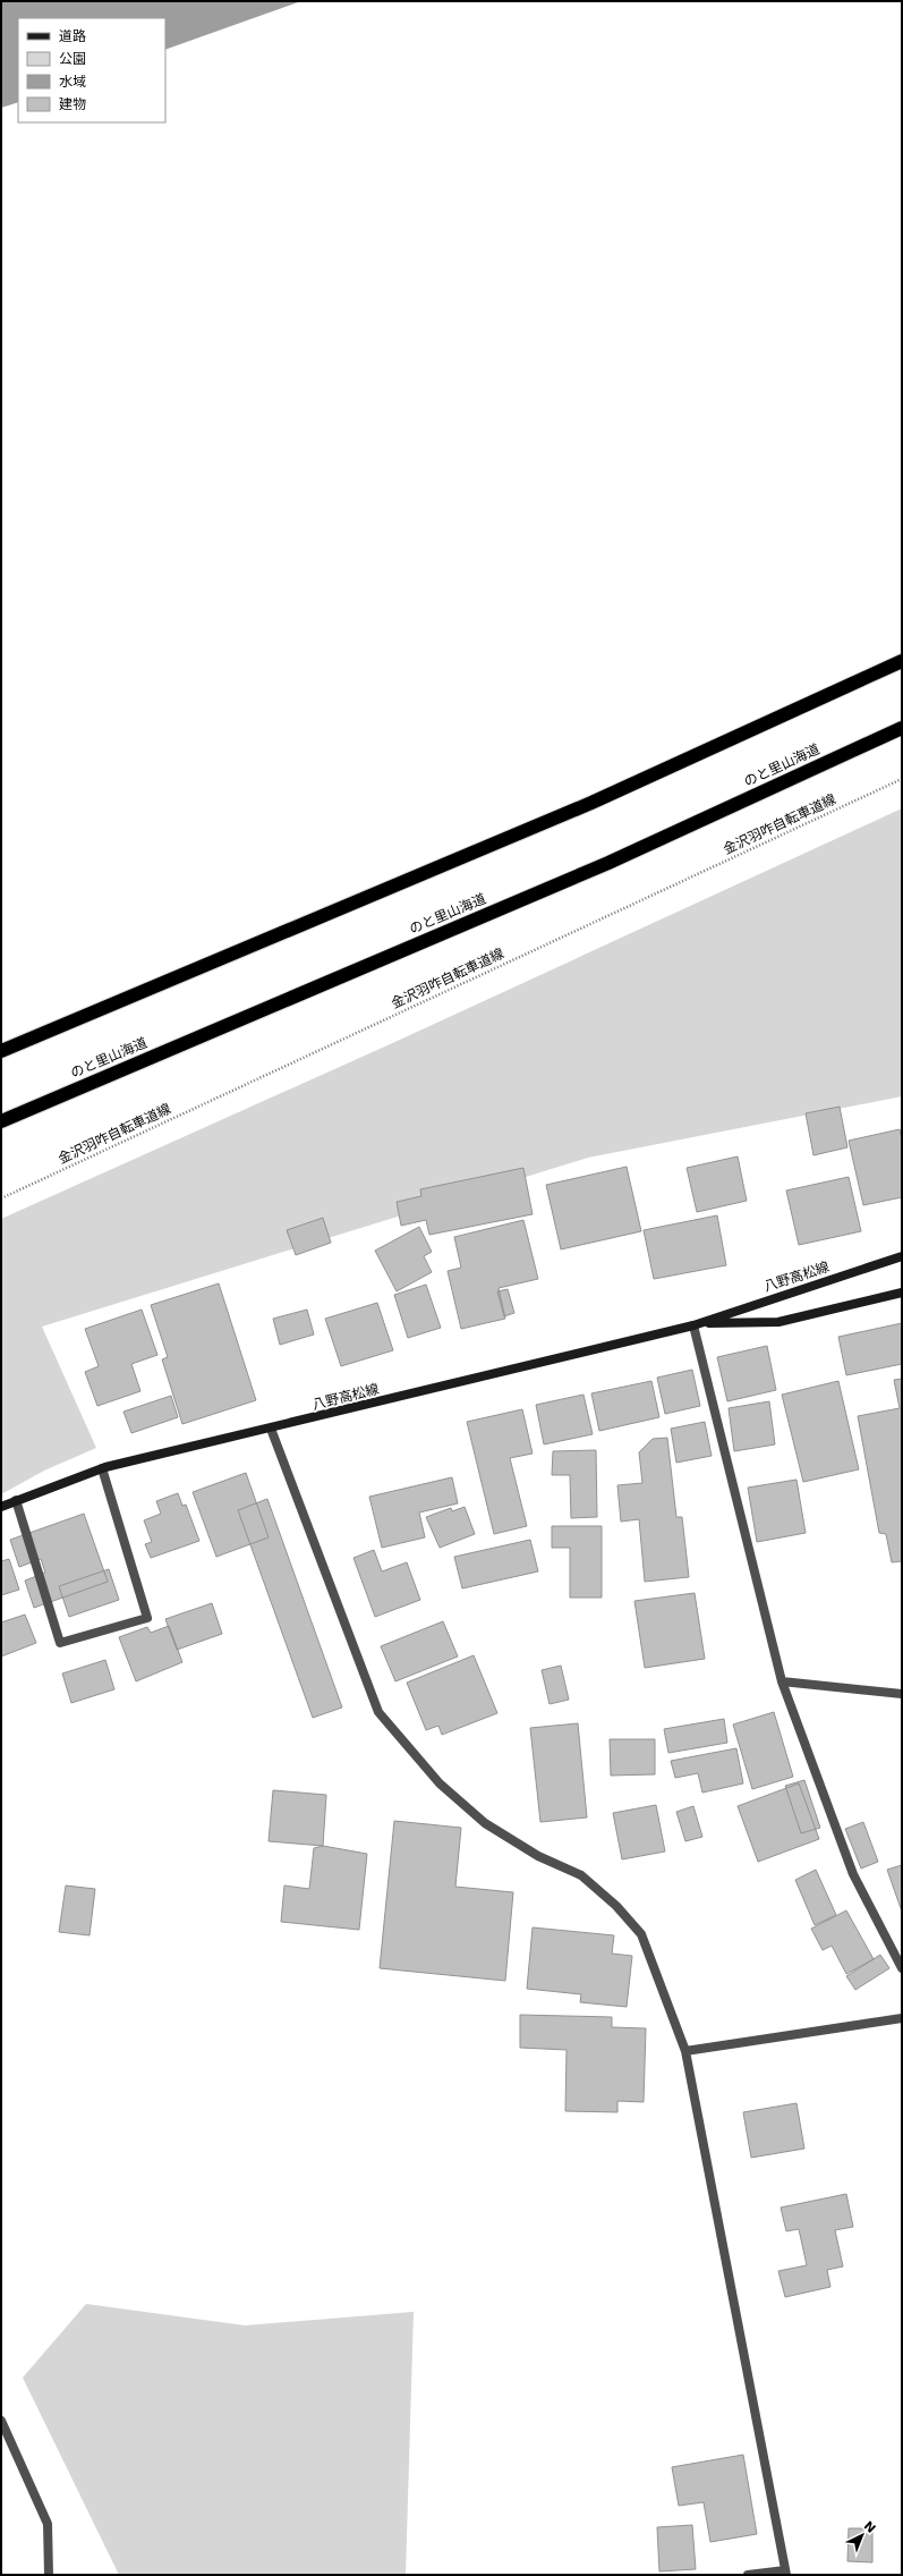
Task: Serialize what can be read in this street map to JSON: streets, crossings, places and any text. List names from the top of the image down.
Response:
{
  "streets": {
    "highway": ["のと里山海道"],
    "main road": ["八野高松線"],
    "path": ["金沢羽咋自転車道線"]
  },
  "legend": [
    "道路",
    "公園",
    "水域",
    "建物"
  ],
  "north": "top right"
}
